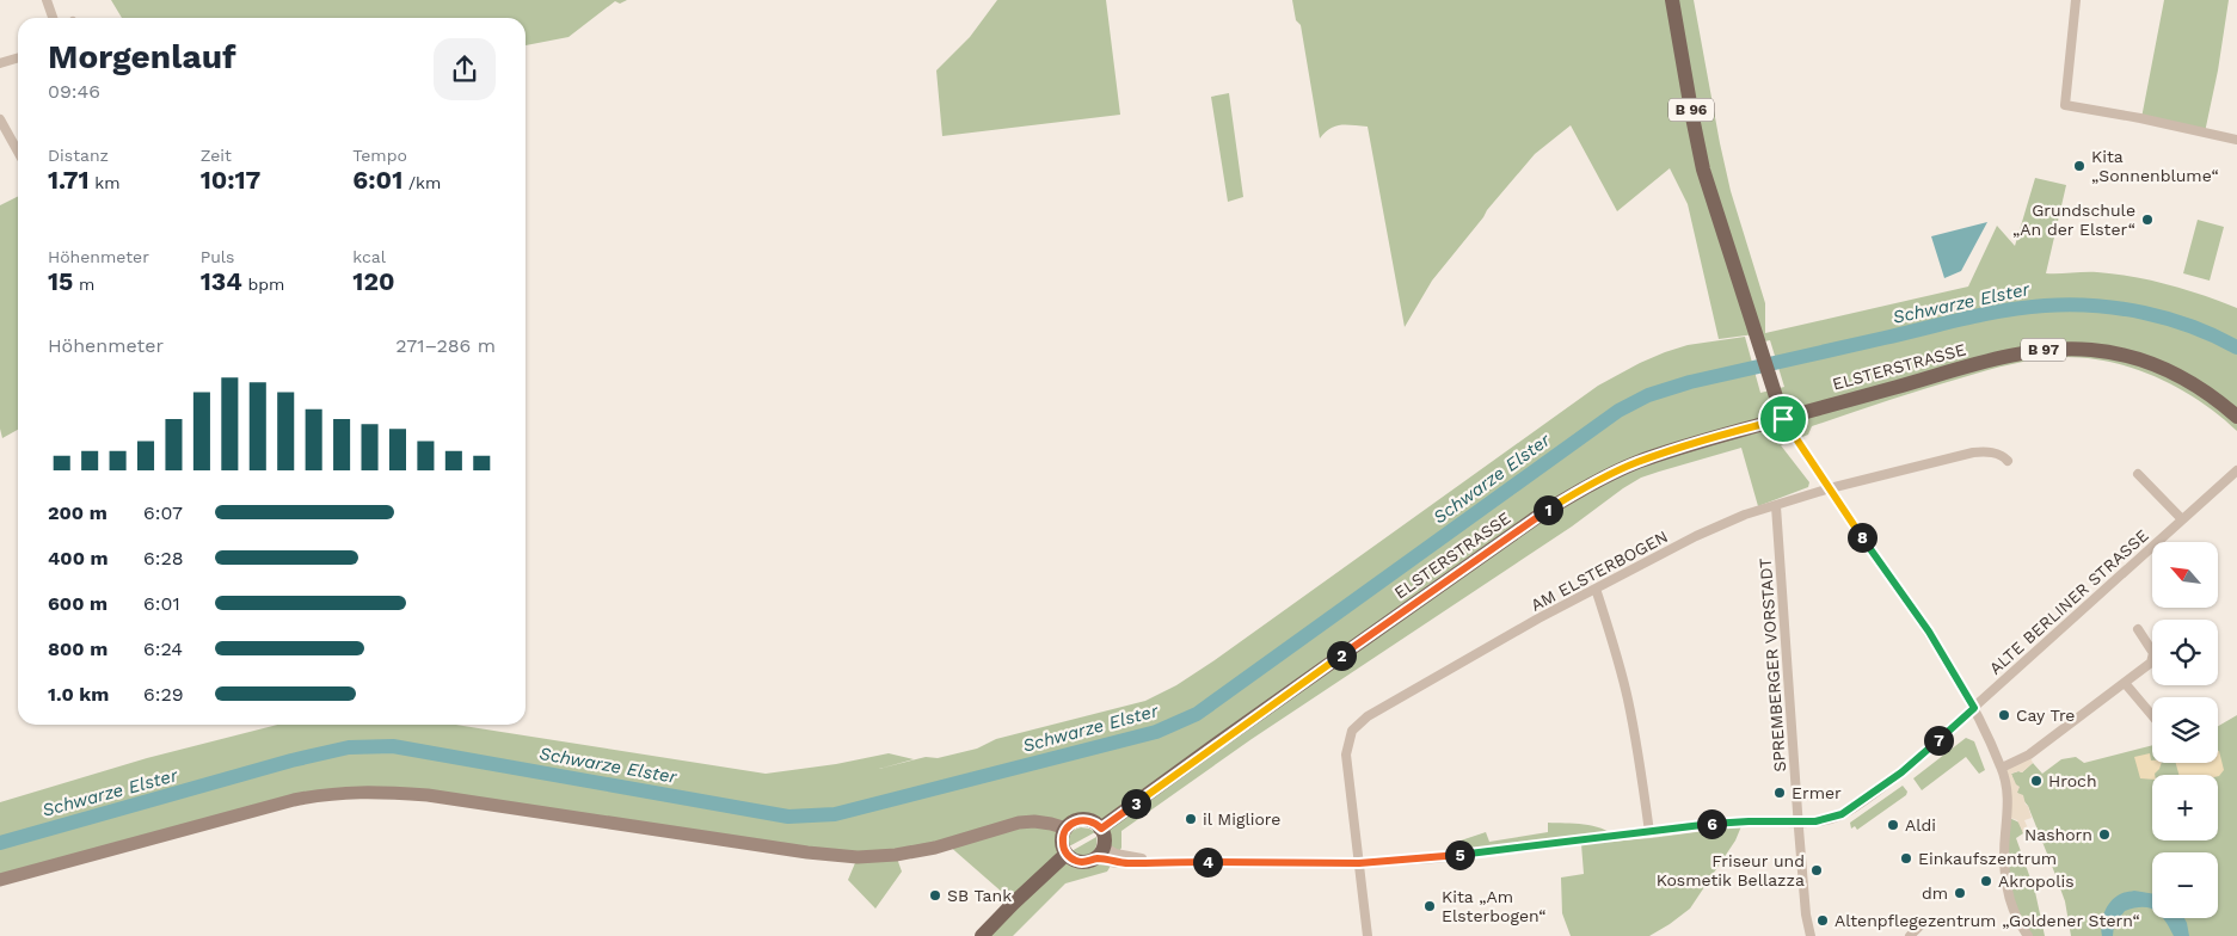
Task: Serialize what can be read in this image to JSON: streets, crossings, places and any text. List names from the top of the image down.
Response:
{
  "streets": {
    "main road": ["B 96", "B 97", "ELSTERSTRASSE"],
    "street": ["AM ELSTERBOGEN", "ALTE BERLINER STRASSE", "SPREMBERGER VORSTADT"]
  },
  "crossings": [
    ["B 96", "ELSTERSTRASSE"],
    ["ELSTERSTRASSE", "ALTE BERLINER STRASSE"],
    ["AM ELSTERBOGEN", "ALTE BERLINER STRASSE"],
    ["AM ELSTERBOGEN", "SPREMBERGER VORSTADT"],
    ["ALTE BERLINER STRASSE", "SPREMBERGER VORSTADT"]
  ],
  "water": ["Schwarze Elster"],
  "places": [
    "Kita „Sonnenblume“",
    "Grundschule „An der Elster“",
    "Cay Tre",
    "Hroch",
    "Ermer",
    "il Migliore",
    "Aldi",
    "Nashorn",
    "Einkaufszentrum",
    "Friseur und Kosmetik Bellazza",
    "Akropolis",
    "dm",
    "SB Tank",
    "Kita „Am Elsterbogen“",
    "Altenpflegezentrum „Goldener Stern“"
  ],
  "north": "top left",
  "page": {
    "heading": ["Morgenlauf", "09:46"],
    "stats": [
      ["Distanz", "1.71 km"],
      ["Zeit", "10:17"],
      ["Tempo", "6:01 /km"],
      ["Höhenmeter", "15 m"],
      ["Puls", "134 bpm"],
      ["kcal", "120"]
    ],
    "chart": ["Höhenmeter", "271–286 m"],
    "list": [
      {
        "name": "200 m",
        "note": "6:07"
      },
      {
        "name": "400 m",
        "note": "6:28"
      },
      {
        "name": "600 m",
        "note": "6:01"
      },
      {
        "name": "800 m",
        "note": "6:24"
      },
      {
        "name": "1.0 km",
        "note": "6:29"
      }
    ],
    "pins": [
      "1",
      "8",
      "2",
      "7",
      "3",
      "6",
      "5",
      "4"
    ],
    "map_buttons": ["+", "−"]
  }
}
